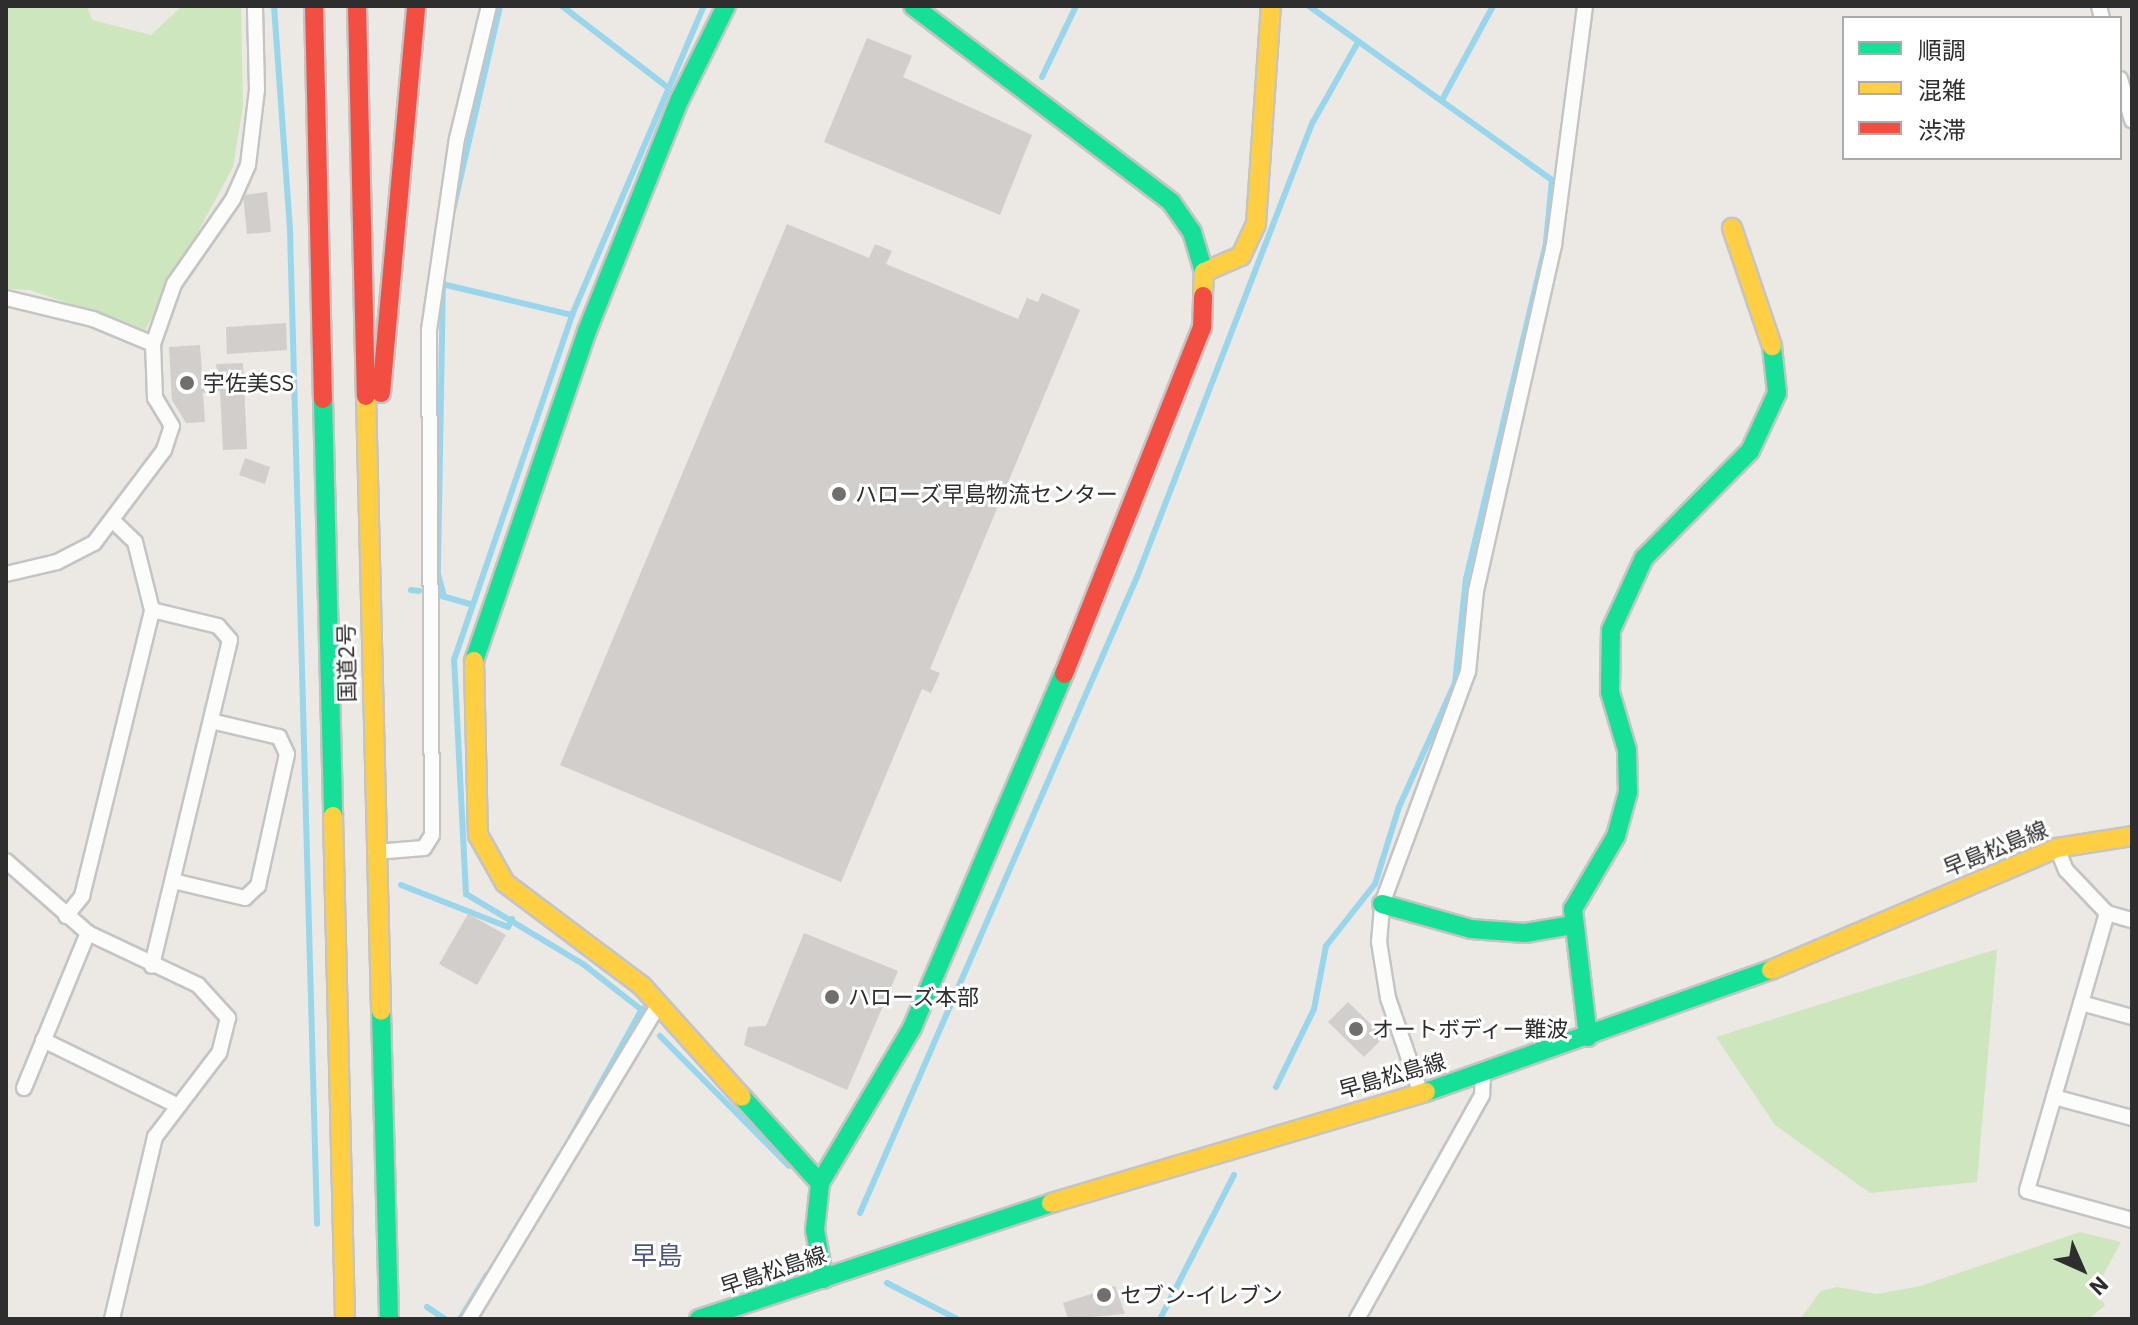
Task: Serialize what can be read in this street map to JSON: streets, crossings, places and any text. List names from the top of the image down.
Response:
{
  "streets": {
    "main road": ["国道2号", "早島松島線"]
  },
  "districts": ["早島"],
  "places": [
    "宇佐美SS",
    "ハローズ早島物流センター",
    "ハローズ本部",
    "オートボディー難波",
    "セブン-イレブン"
  ],
  "legend": ["順調", "混雑", "渋滞"],
  "north": "bottom right"
}
